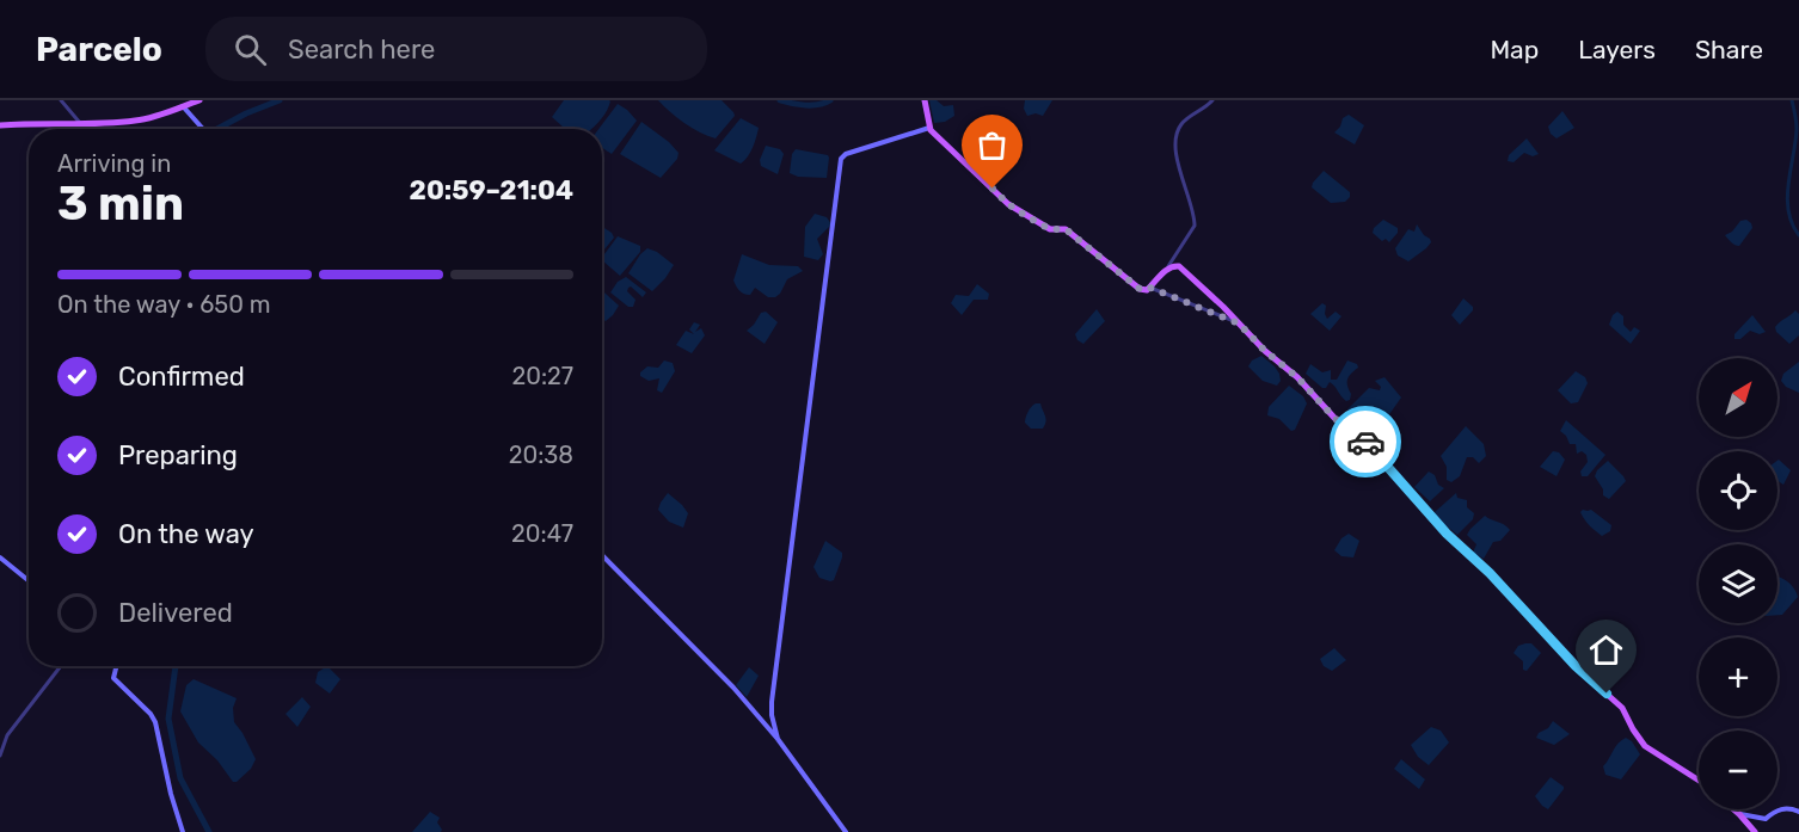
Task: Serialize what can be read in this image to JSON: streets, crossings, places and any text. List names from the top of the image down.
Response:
{
  "north": "top right",
  "page": {
    "header": "Parcelo",
    "search": "Search here",
    "nav": ["Map", "Layers", "Share"],
    "heading": ["3 min", "Arriving in", "20:59–21:04"],
    "bar": "On the way · 650 m",
    "list": [
      ["Confirmed", "20:27"],
      ["Preparing", "20:38"],
      ["On the way", "20:47"],
      "Delivered"
    ],
    "map_buttons": ["+", "−"]
  }
}
